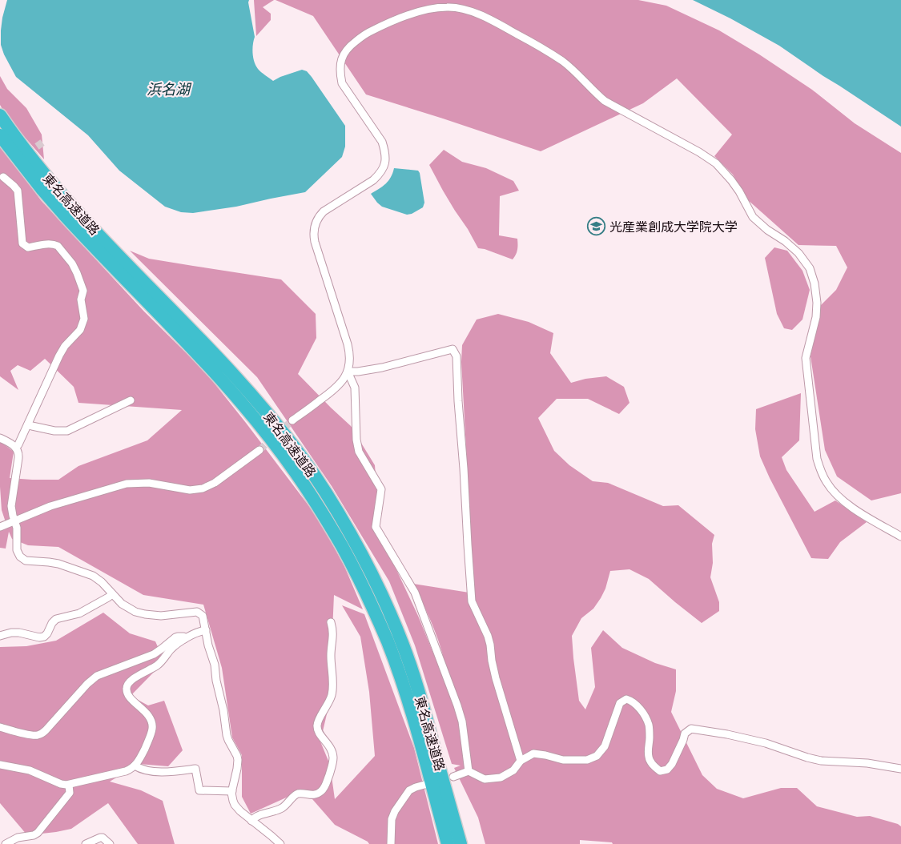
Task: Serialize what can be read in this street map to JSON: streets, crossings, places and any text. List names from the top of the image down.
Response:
{
  "streets": {
    "highway": ["東名高速道路"]
  },
  "water": ["浜名湖"],
  "places": {
    "school or university": ["光産業創成大学院大学"]
  }
}
